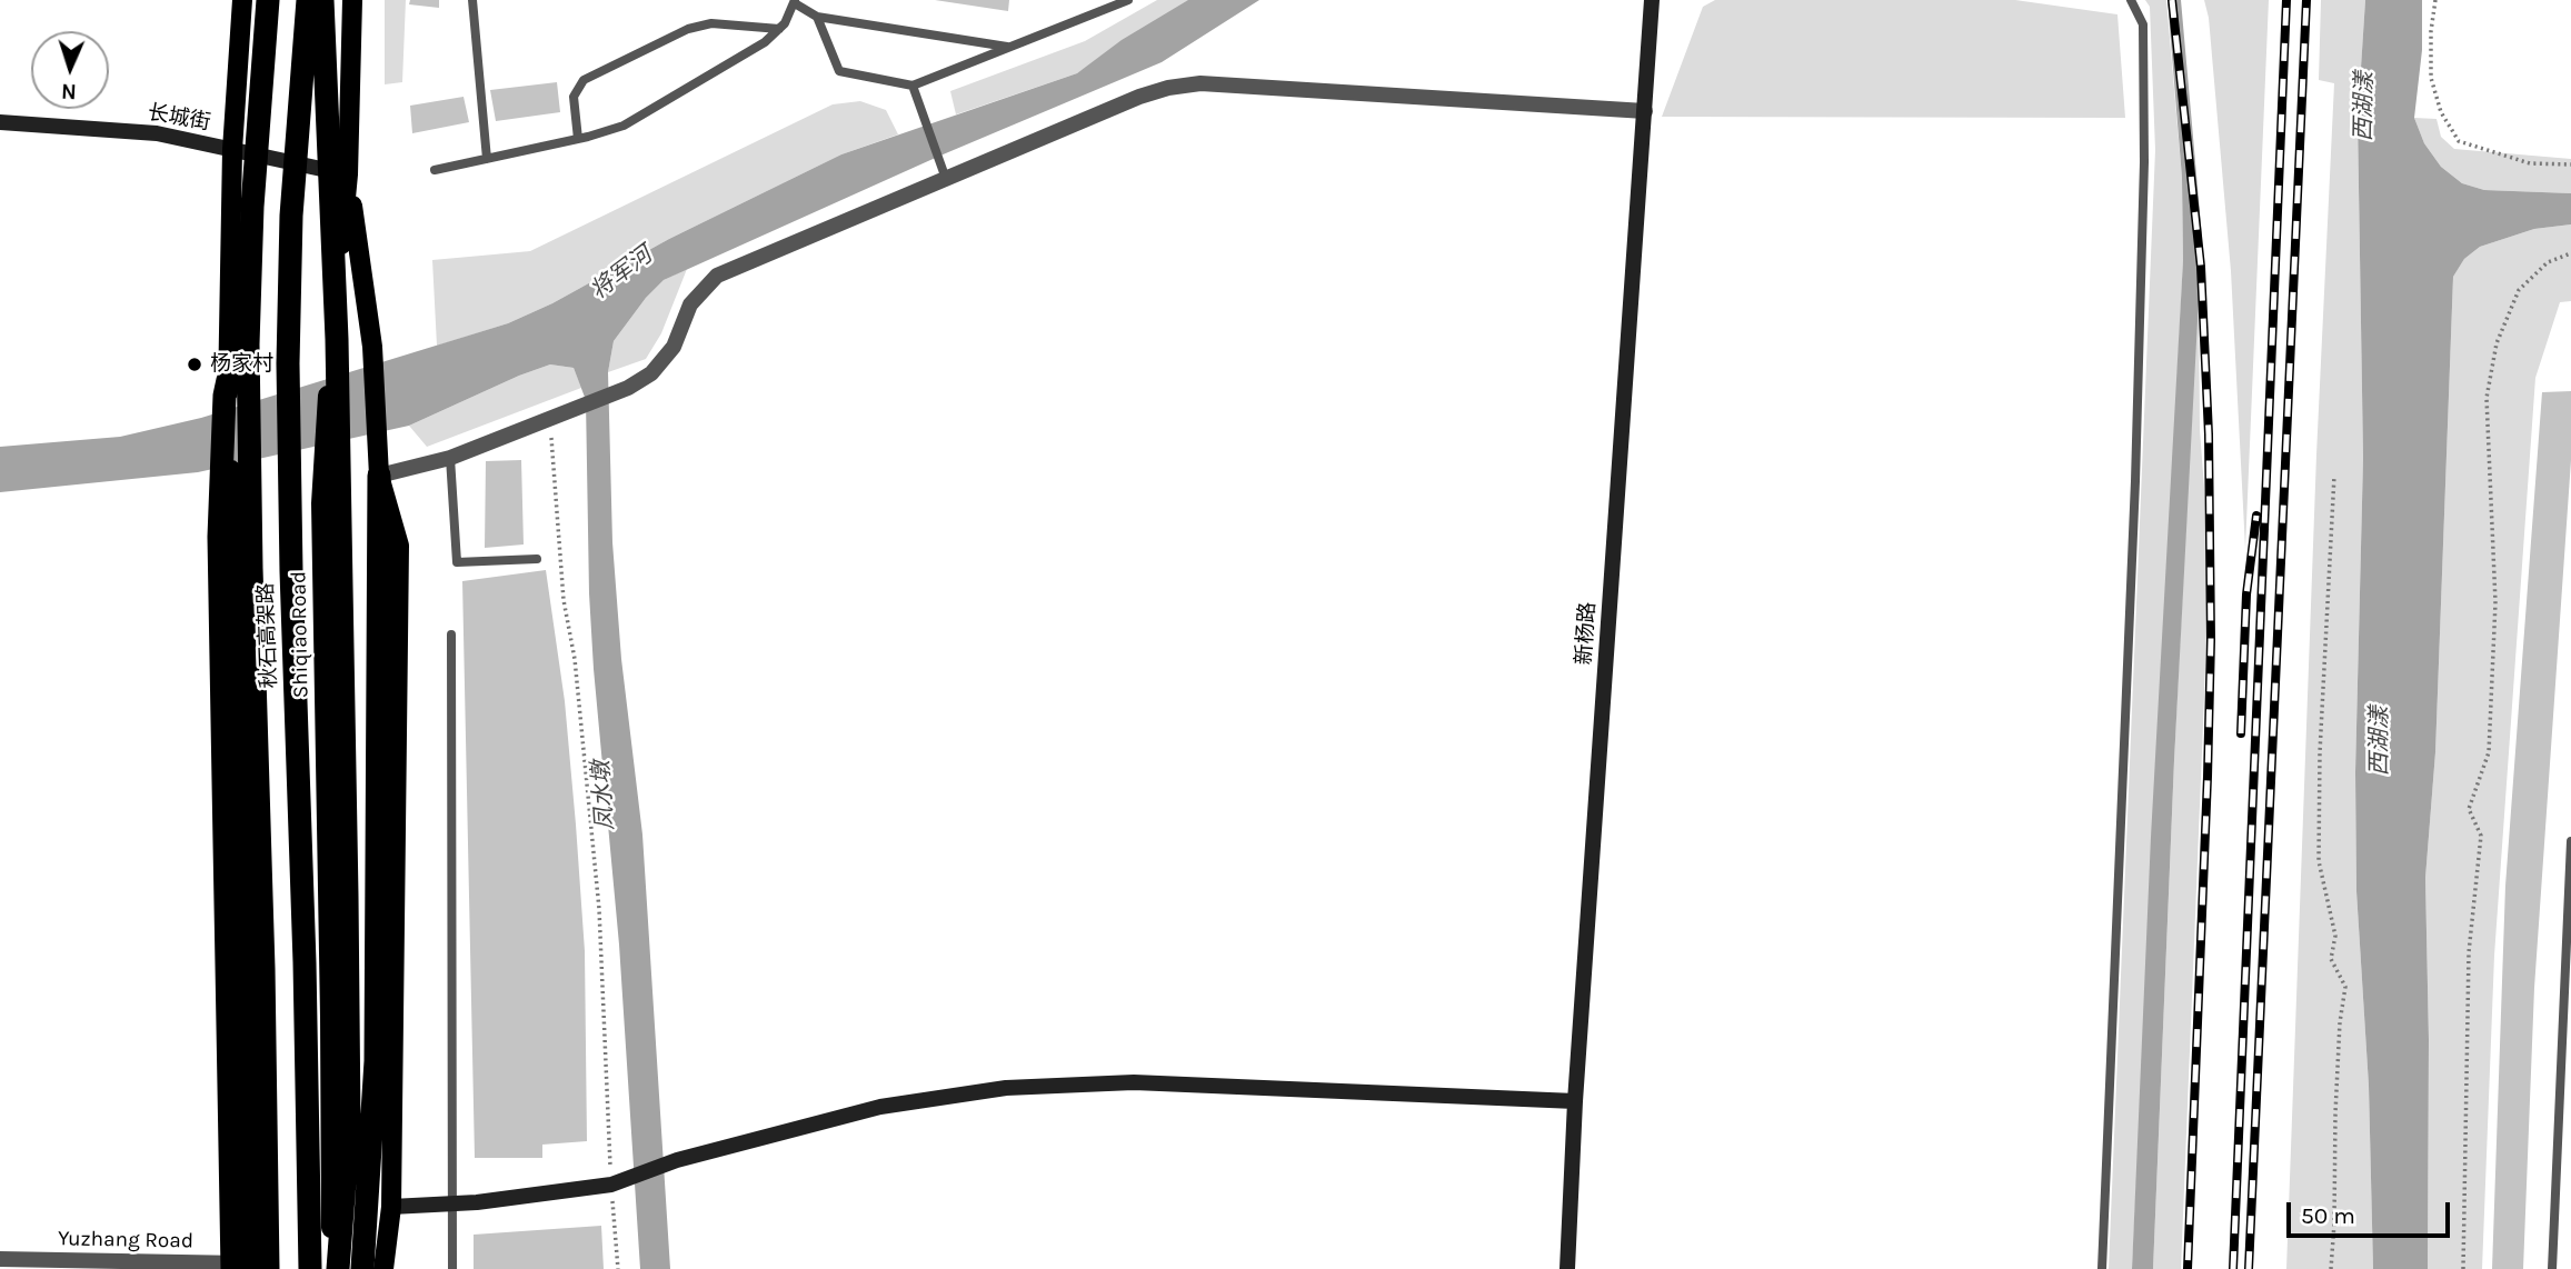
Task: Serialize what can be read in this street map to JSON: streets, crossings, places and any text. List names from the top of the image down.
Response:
{
  "streets": {
    "highway": ["秋石高架路"],
    "main road": ["Shiqiao Road"],
    "street": ["长城街", "新杨路", "Yuzhang Road"]
  },
  "crossings": [
    ["长城街", "Shiqiao Road"],
    ["秋石高架路", "Yuzhang Road"]
  ],
  "water": ["西湖漾", "将军河", "凤水墩"],
  "places": ["杨家村"],
  "scale_bar": "50 m",
  "north": "bottom"
}
